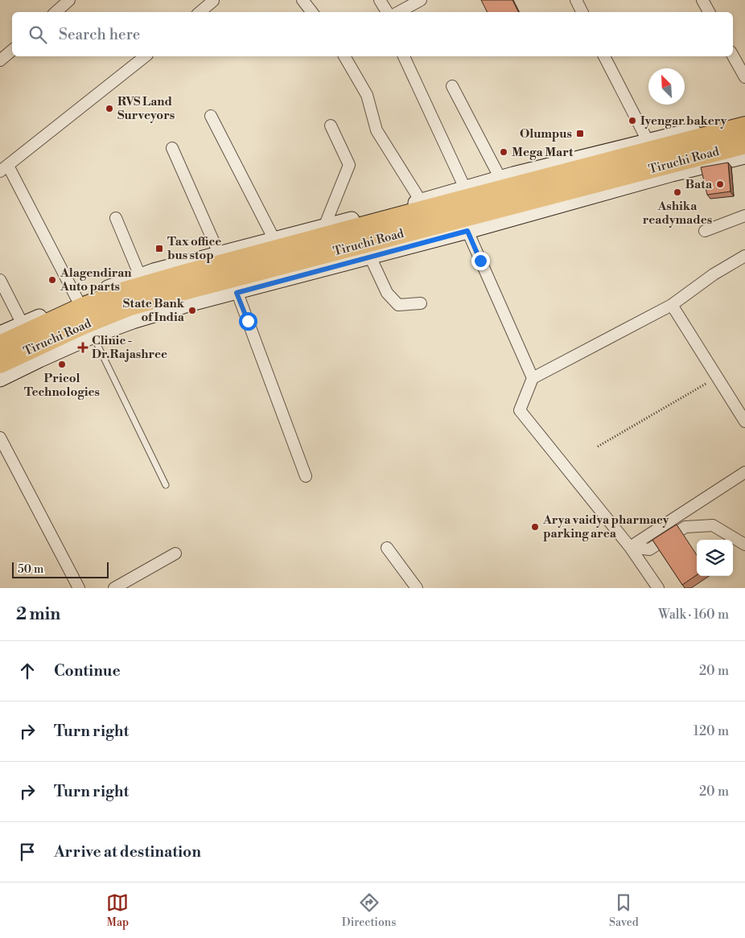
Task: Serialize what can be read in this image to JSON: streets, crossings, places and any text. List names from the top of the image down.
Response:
{
  "streets": {
    "highway": ["Tiruchi Road"]
  },
  "places": {
    "other": [
      "RVS Land Surveyors",
      "Iyengar bakery",
      "Mega Mart",
      "Bata",
      "Ashika readymades",
      "Alagendiran Auto parts",
      "State Bank of India",
      "Pricol Technologies",
      "Arya vaidya pharmacy parking area"
    ],
    "transit": ["Olumpus", "Tax office bus stop"],
    "health": ["Clinic - Dr.Rajashree"]
  },
  "scale_bar": "50 m",
  "north": "top left",
  "page": {
    "search": "Search here",
    "scale": "50 m",
    "heading": ["2 min", "Walk · 160 m"],
    "list": [
      ["Continue", "20 m"],
      ["Turn right", "120 m"],
      ["Turn right", "20 m"],
      "Arrive at destination"
    ],
    "nav": ["Map", "Directions", "Saved"]
  }
}
